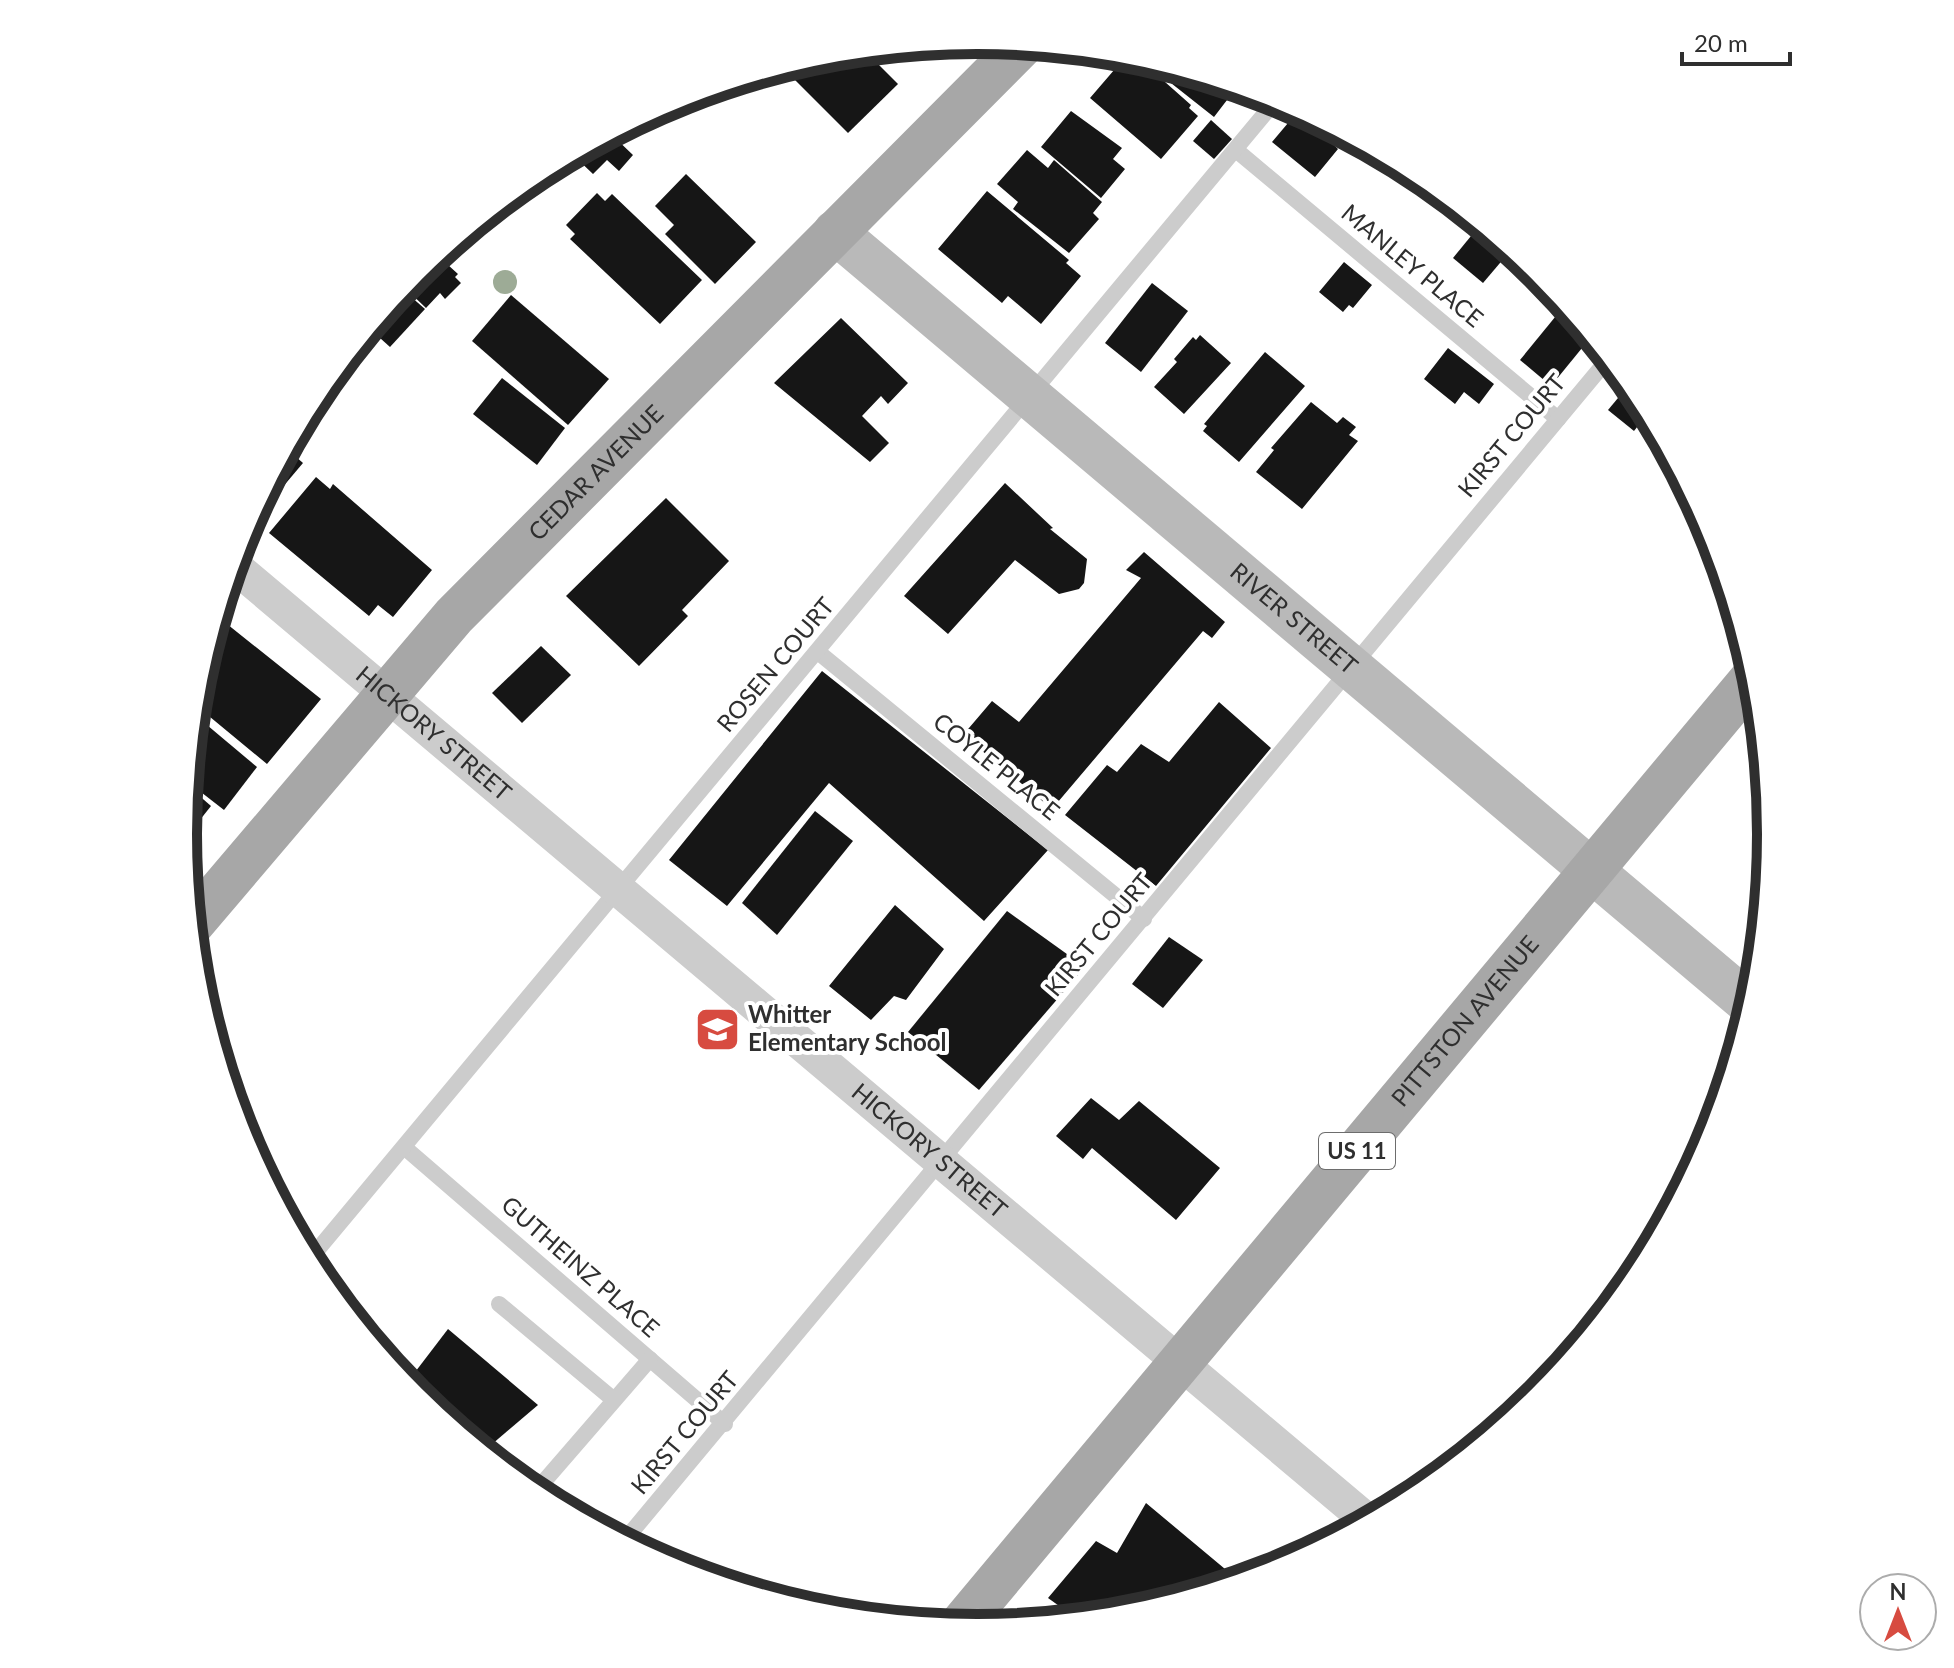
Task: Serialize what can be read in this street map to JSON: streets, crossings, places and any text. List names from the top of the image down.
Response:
{
  "streets": {
    "main road": [
      "CEDAR AVENUE",
      "RIVER STREET",
      "PITTSTON AVENUE",
      "US 11"
    ],
    "street": ["HICKORY STREET"],
    "lane": [
      "MANLEY PLACE",
      "KIRST COURT",
      "ROSEN COURT",
      "COYLE PLACE",
      "GUTHEINZ PLACE"
    ]
  },
  "crossings": [
    ["MANLEY PLACE", "KIRST COURT"],
    ["MANLEY PLACE", "ROSEN COURT"],
    ["KIRST COURT", "RIVER STREET"],
    ["KIRST COURT", "HICKORY STREET"],
    ["KIRST COURT", "COYLE PLACE"],
    ["KIRST COURT", "GUTHEINZ PLACE"],
    ["CEDAR AVENUE", "RIVER STREET"],
    ["CEDAR AVENUE", "HICKORY STREET"],
    ["RIVER STREET", "ROSEN COURT"],
    ["RIVER STREET", "PITTSTON AVENUE"],
    ["ROSEN COURT", "HICKORY STREET"],
    ["ROSEN COURT", "COYLE PLACE"],
    ["ROSEN COURT", "GUTHEINZ PLACE"],
    ["HICKORY STREET", "PITTSTON AVENUE"]
  ],
  "places": {
    "school or university": ["Whitter Elementary School"]
  },
  "scale_bar": "20 m",
  "north": "top"
}
